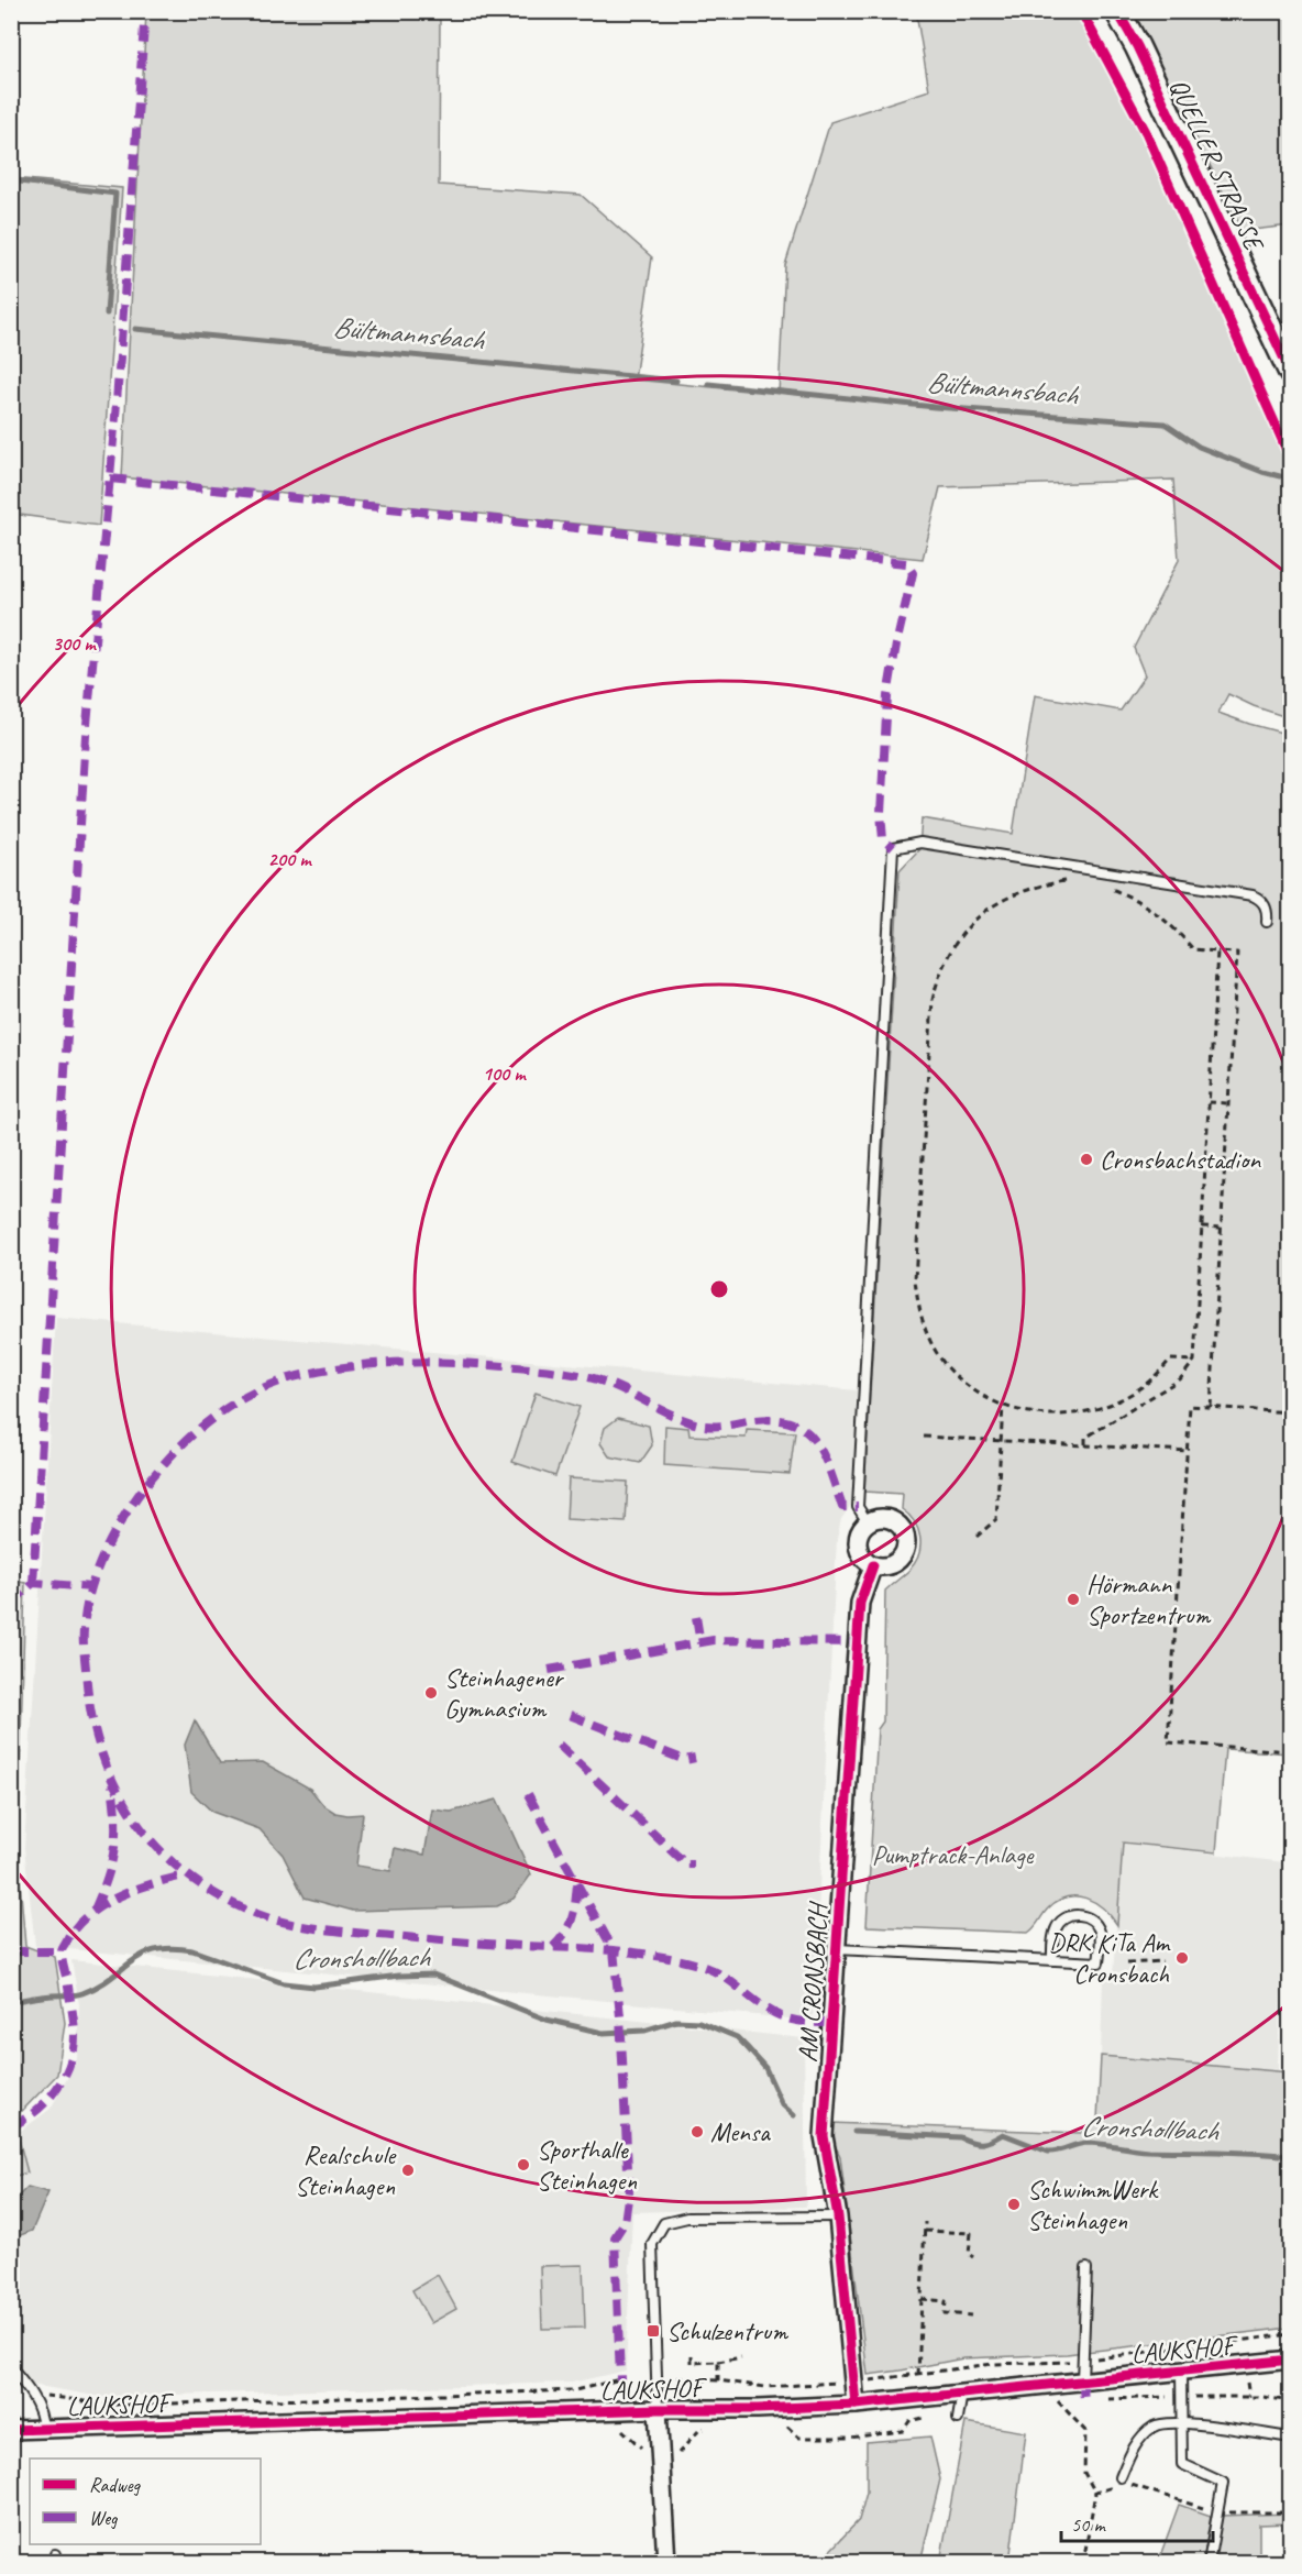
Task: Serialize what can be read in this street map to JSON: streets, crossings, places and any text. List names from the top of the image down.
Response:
{
  "streets": {
    "main road": ["QUELLER STRASSE"],
    "street": ["AM CRONSBACH", "LAUKSHOF"]
  },
  "crossings": [
    ["AM CRONSBACH", "LAUKSHOF"]
  ],
  "water": ["Bültmannsbach", "Cronshollbach"],
  "parks": ["Pumptrack-Anlage"],
  "places": {
    "other": [
      "Cronsbachstadion",
      "Hörmann Sportzentrum",
      "Steinhagener Gymnasium",
      "DRK KiTa Am Cronsbach",
      "Mensa",
      "Sporthalle Steinhagen",
      "Realschule Steinhagen",
      "SchwimmWerk Steinhagen"
    ],
    "transit": ["Schulzentrum"]
  },
  "legend": ["Radweg", "Weg"],
  "scale_bar": "50 m",
  "rings": ["300 m", "200 m", "100 m"]
}
